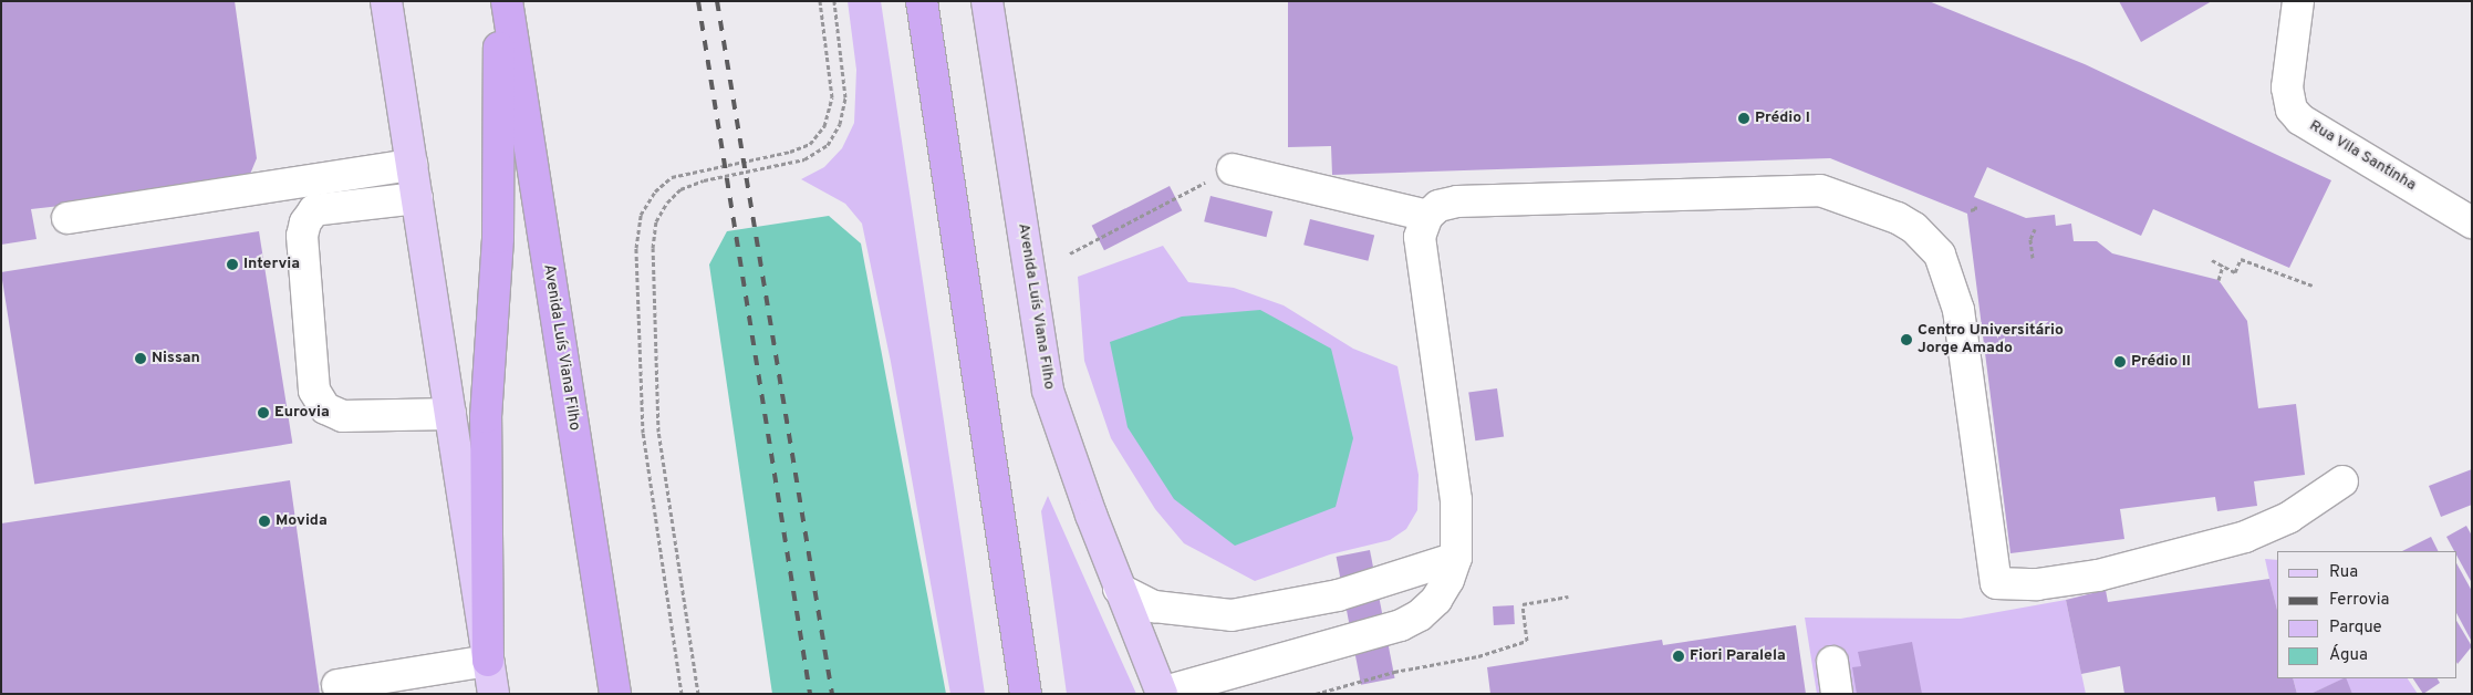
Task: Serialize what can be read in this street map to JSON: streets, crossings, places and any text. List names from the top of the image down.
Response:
{
  "streets": {
    "highway": ["Avenida Luís Viana Filho"],
    "street": ["Rua Vila Santinha"]
  },
  "places": [
    "Prédio I",
    "Intervia",
    "Centro Universitário Jorge Amado",
    "Nissan",
    "Prédio II",
    "Eurovia",
    "Movida",
    "Fiori Paralela"
  ],
  "legend": [
    "Rua",
    "Ferrovia",
    "Parque",
    "Água"
  ]
}
